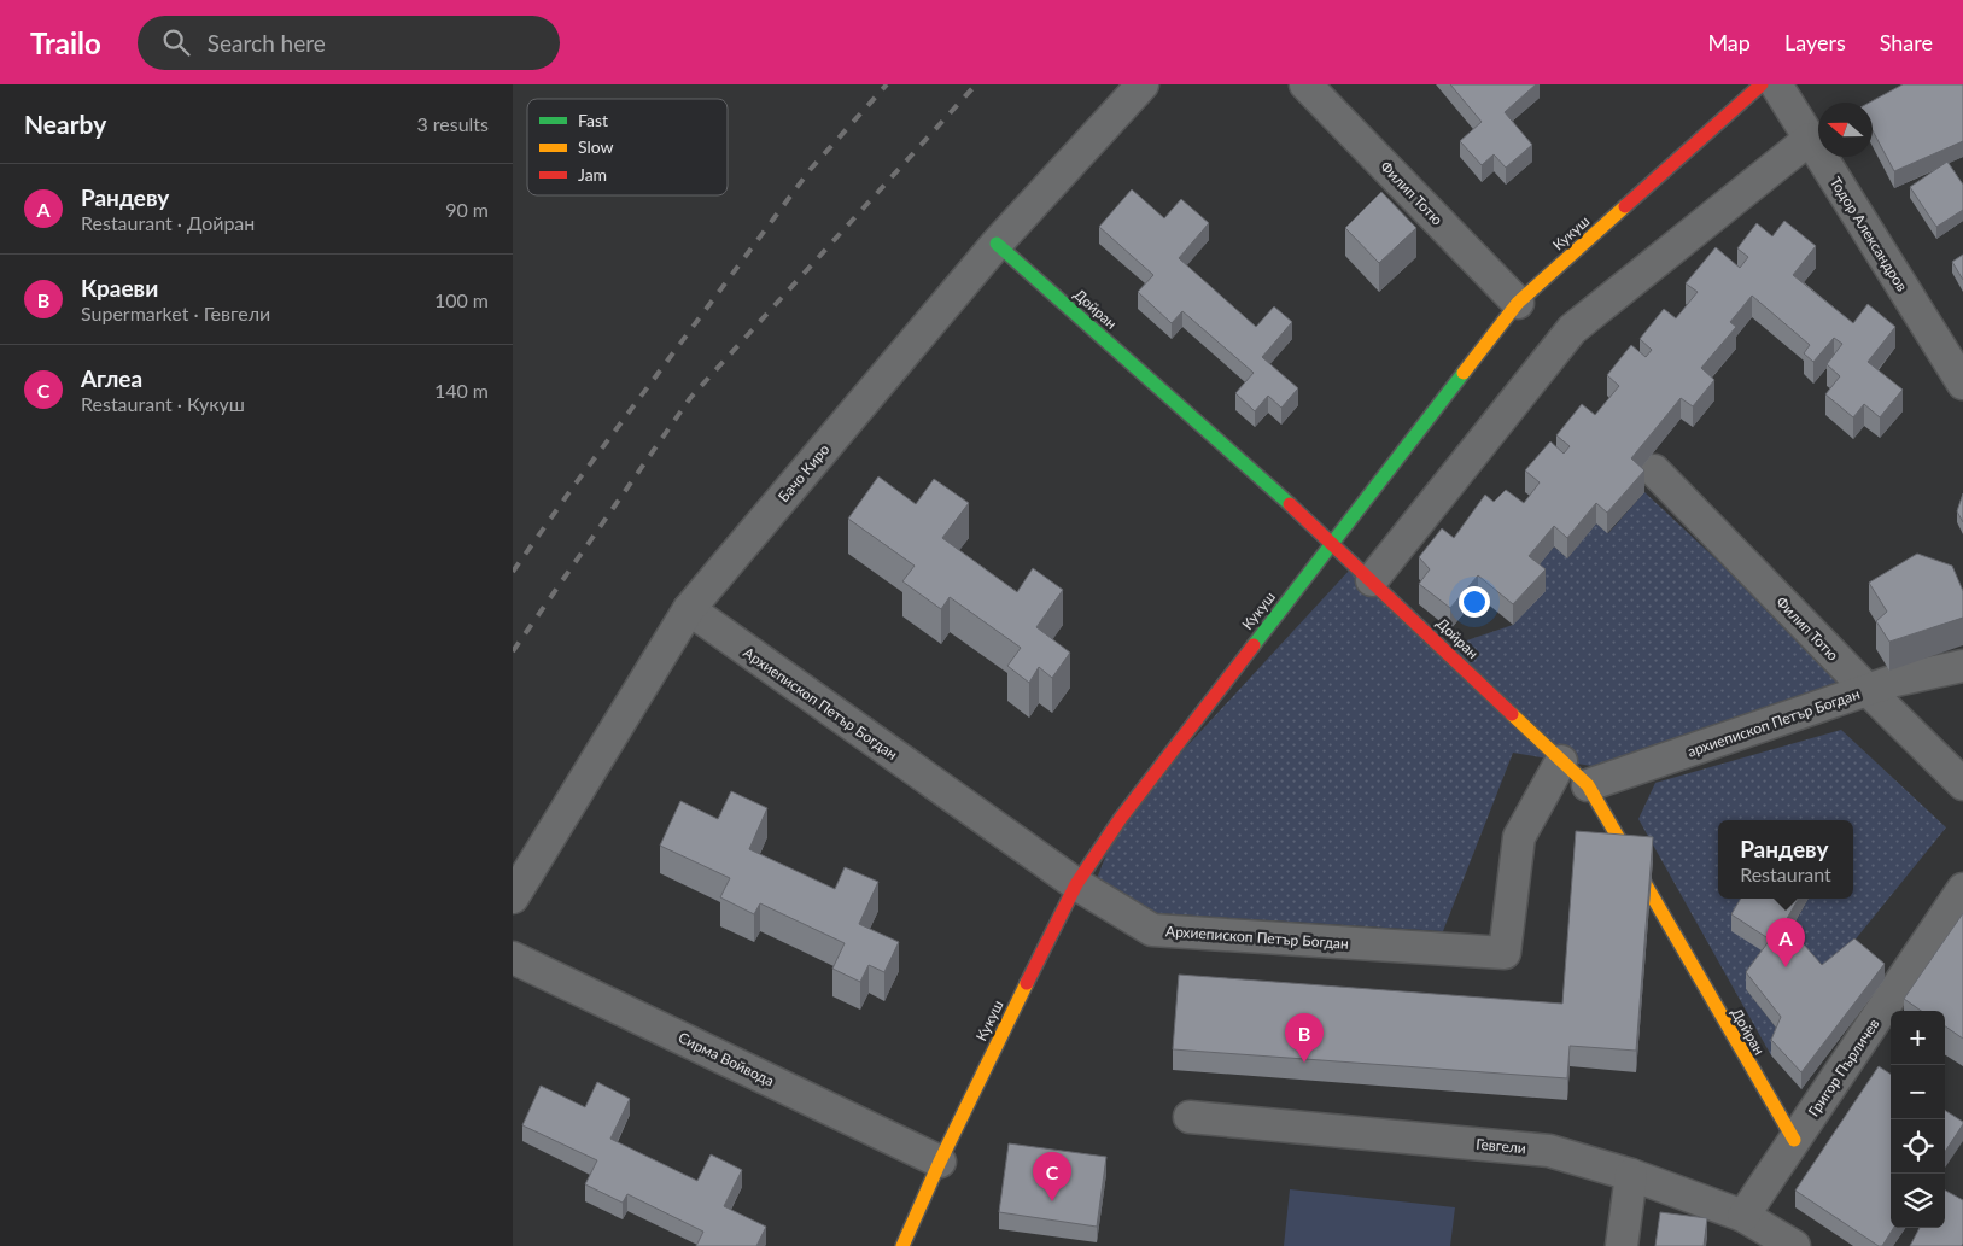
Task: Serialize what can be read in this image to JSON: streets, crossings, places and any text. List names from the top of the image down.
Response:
{
  "streets": {
    "street": [
      "Филип Тотю",
      "Кукуш",
      "Тодор Александров",
      "Дойран",
      "Бачо Киро",
      "Архиепископ Петър Богдан",
      "архиепископ Петър Богдан",
      "Сирма Войвода",
      "Григор Пърличев",
      "Гевгели"
    ]
  },
  "crossings": [
    ["Филип Тотю", "Кукуш"],
    ["Филип Тотю", "архиепископ Петър Богдан"],
    ["Кукуш", "Дойран"],
    ["Кукуш", "Архиепископ Петър Богдан"],
    ["Кукуш", "Сирма Войвода"],
    ["Дойран", "Бачо Киро"],
    ["Дойран", "Архиепископ Петър Богдан"],
    ["Дойран", "архиепископ Петър Богдан"],
    ["Дойран", "Григор Пърличев"],
    ["Бачо Киро", "Архиепископ Петър Богдан"],
    ["Григор Пърличев", "Гевгели"]
  ],
  "legend": ["Fast", "Slow", "Jam"],
  "north": "left",
  "page": {
    "header": "Trailo",
    "search": "Search here",
    "nav": ["Map", "Layers", "Share"],
    "heading": ["Nearby", "3 results"],
    "list": [
      {
        "mark": "A",
        "name": "Рандеву",
        "note": "Restaurant · Дойран",
        "value": "90 m"
      },
      {
        "mark": "B",
        "name": "Краеви",
        "note": "Supermarket · Гевгели",
        "value": "100 m"
      },
      {
        "mark": "C",
        "name": "Аглеа",
        "note": "Restaurant · Кукуш",
        "value": "140 m"
      }
    ],
    "popup": ["Рандеву", "Restaurant"],
    "pins": ["A", "B", "C"],
    "map_buttons": ["+", "−"]
  }
}
